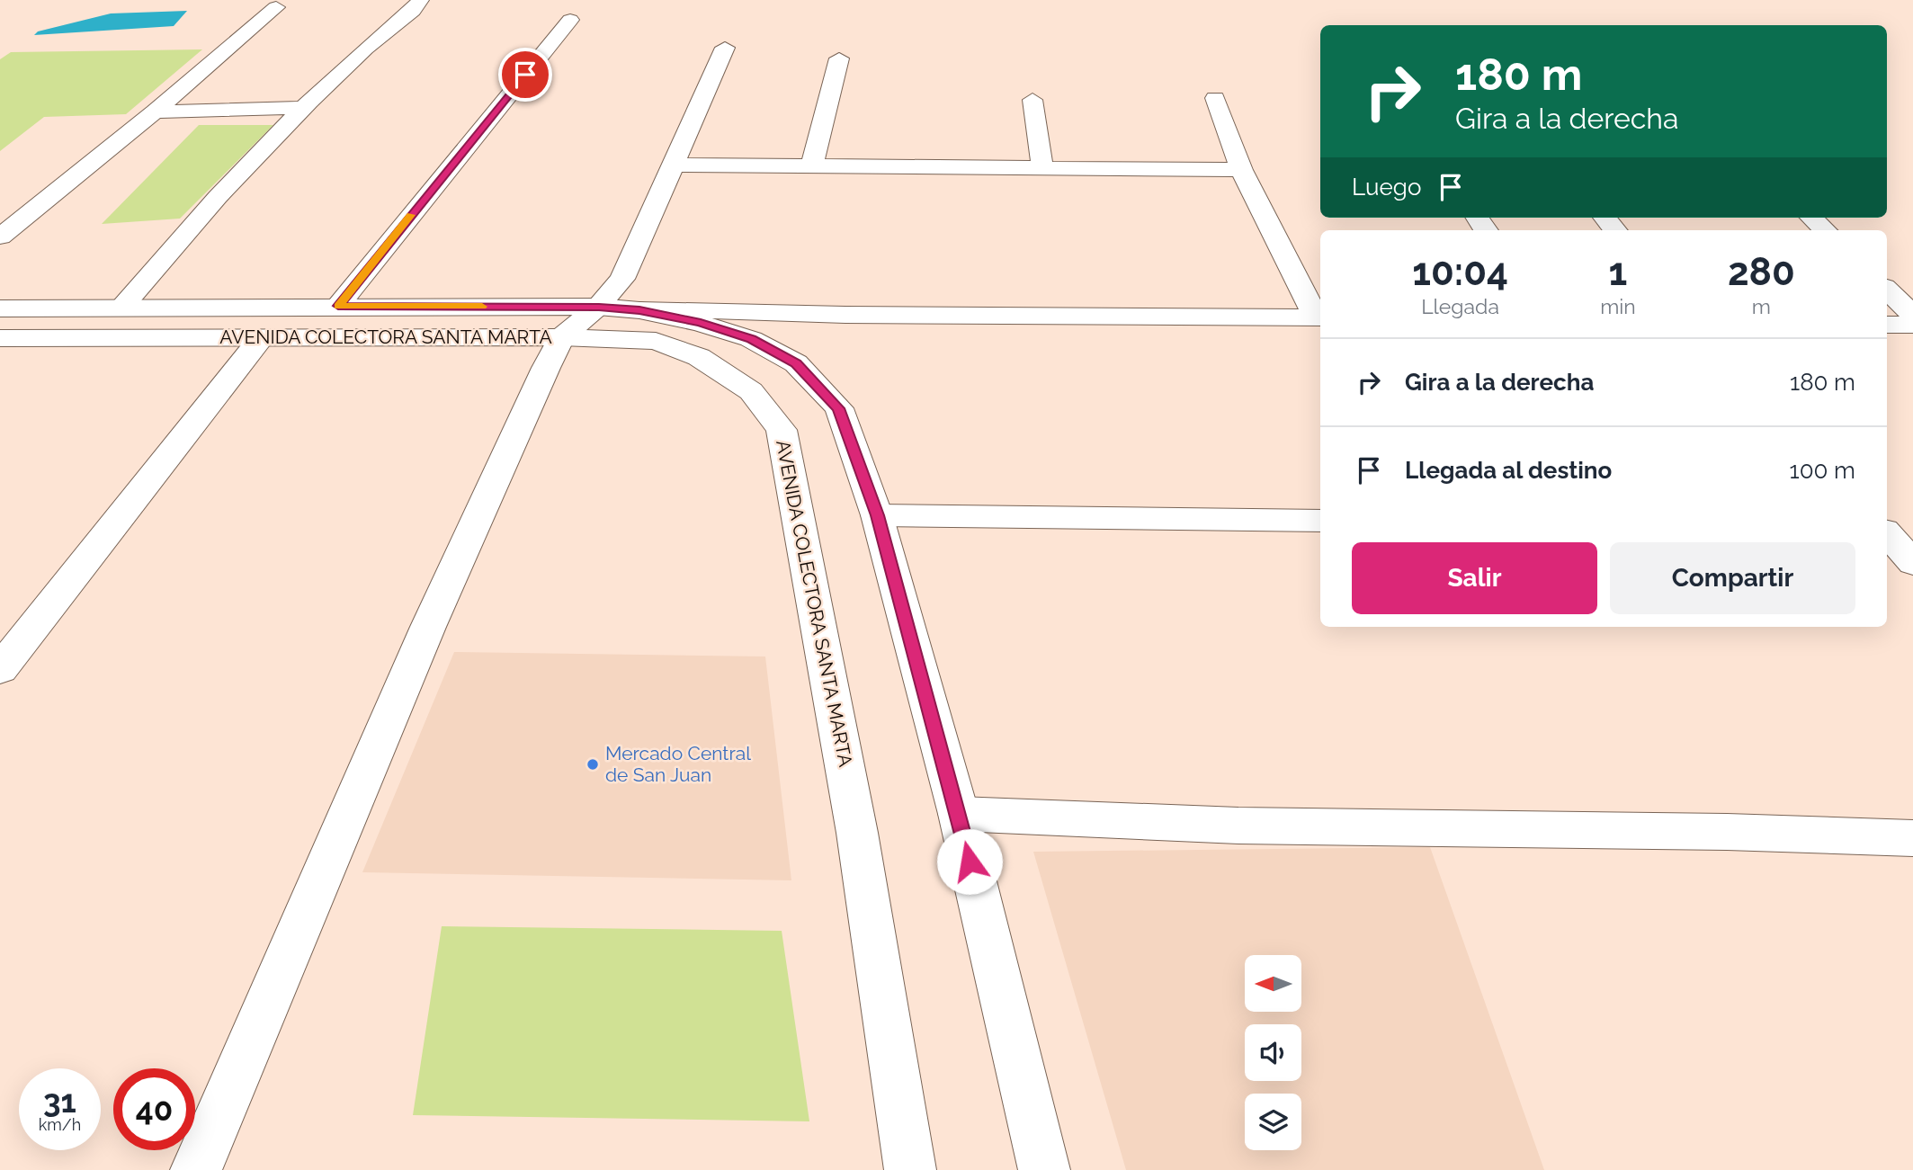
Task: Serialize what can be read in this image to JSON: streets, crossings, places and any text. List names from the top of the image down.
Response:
{
  "streets": {
    "street": ["AVENIDA COLECTORA SANTA MARTA"]
  },
  "places": ["Mercado Central de San Juan"],
  "north": "left",
  "page": {
    "turn": ["180 m", "Gira a la derecha"],
    "then": "Luego",
    "eta": [
      "10:04",
      "Llegada",
      "1",
      "min",
      "280",
      "m"
    ],
    "list": [
      {
        "name": "Gira a la derecha",
        "value": "180 m"
      },
      {
        "name": "Llegada al destino",
        "value": "100 m"
      }
    ],
    "buttons": ["Salir", "Compartir"],
    "speed": "31 km/h",
    "limit": "40"
  }
}
